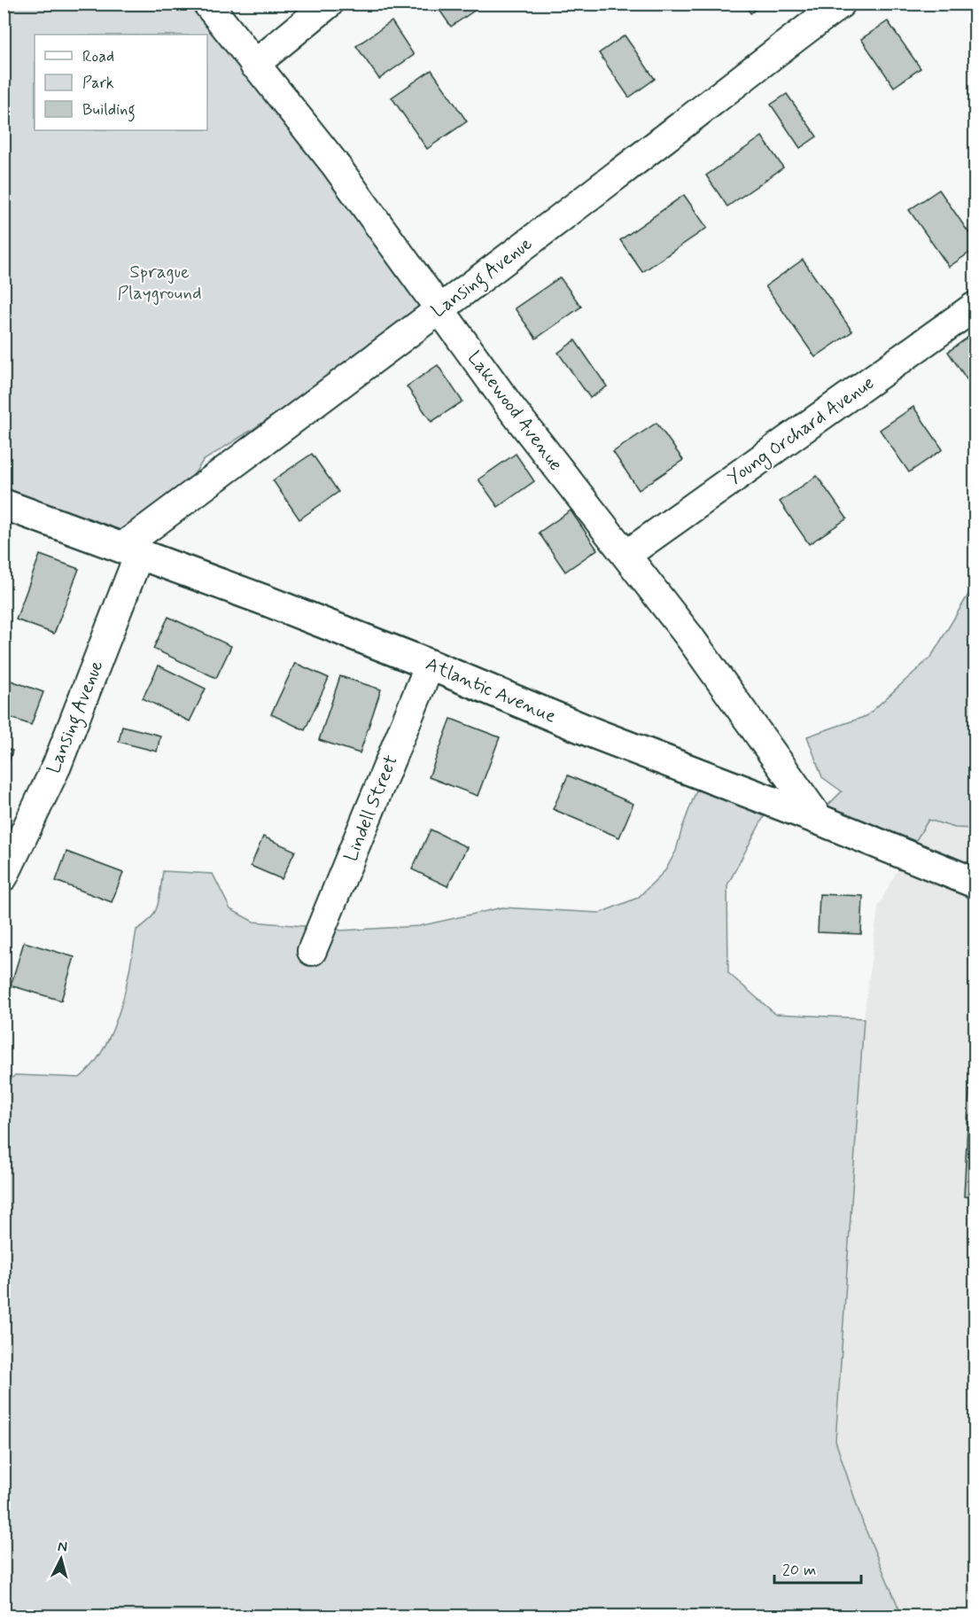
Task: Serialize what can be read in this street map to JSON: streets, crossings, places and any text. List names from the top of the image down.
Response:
{
  "streets": {
    "street": [
      "Lansing Avenue",
      "Lakewood Avenue",
      "Young Orchard Avenue",
      "Atlantic Avenue",
      "Lindell Street"
    ]
  },
  "crossings": [
    ["Lansing Avenue", "Lakewood Avenue"],
    ["Lansing Avenue", "Atlantic Avenue"],
    ["Lakewood Avenue", "Young Orchard Avenue"],
    ["Lakewood Avenue", "Atlantic Avenue"],
    ["Atlantic Avenue", "Lindell Street"]
  ],
  "parks": ["Sprague Playground"],
  "legend": ["Road", "Park", "Building"],
  "scale_bar": "20 m",
  "north": "top"
}
